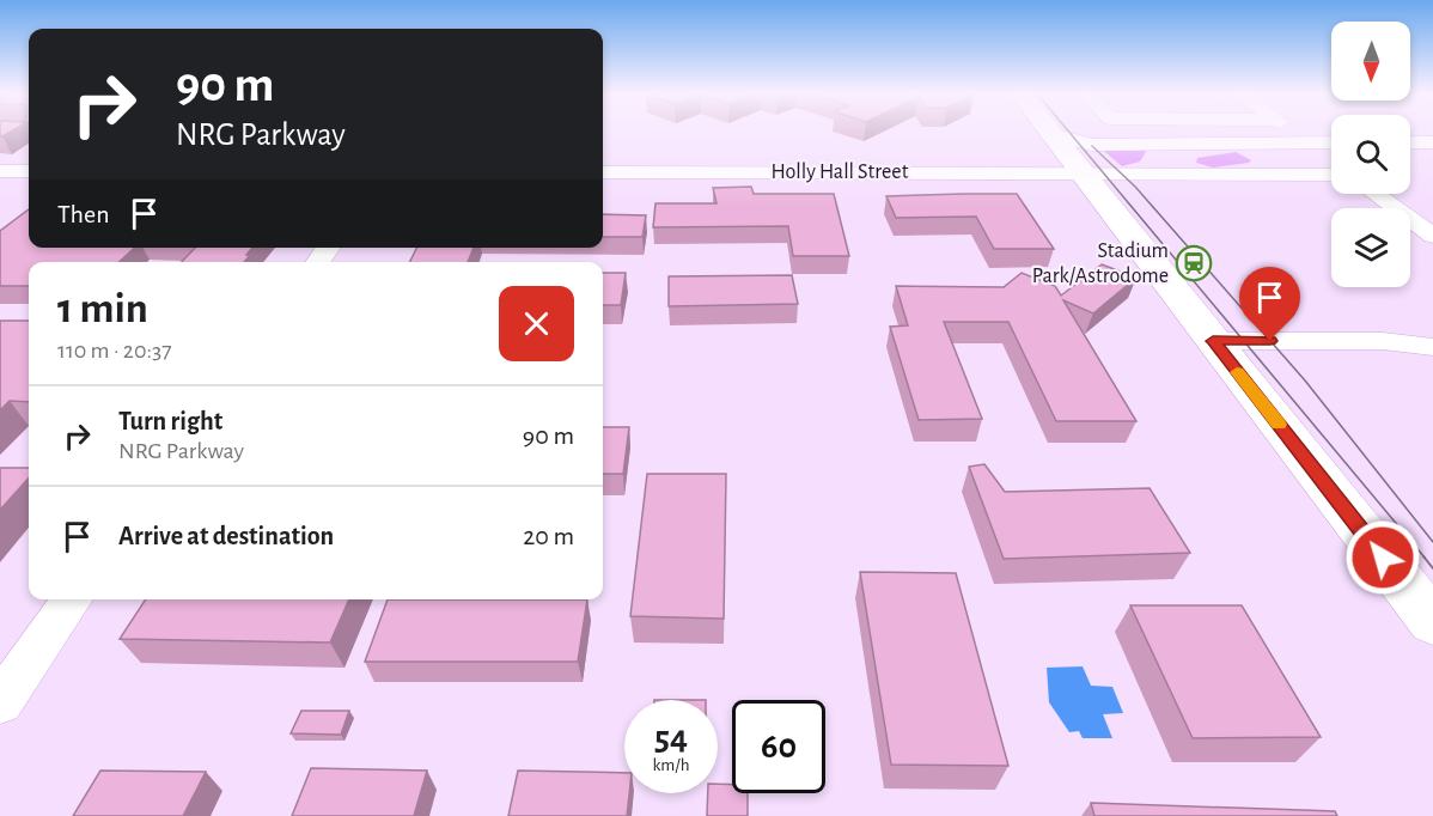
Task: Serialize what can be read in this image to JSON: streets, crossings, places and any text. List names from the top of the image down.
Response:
{
  "streets": {
    "street": ["Holly Hall Street"]
  },
  "places": {
    "station": ["Stadium Park/Astrodome"]
  },
  "north": "bottom",
  "page": {
    "turn": ["90 m", "NRG Parkway"],
    "then": "Then",
    "heading": ["1 min", "110 m · 20:37"],
    "list": [
      {
        "name": "Turn right",
        "note": "NRG Parkway",
        "value": "90 m"
      },
      {
        "name": "Arrive at destination",
        "value": "20 m"
      }
    ],
    "speed": "54 km/h",
    "limit": "60"
  }
}
